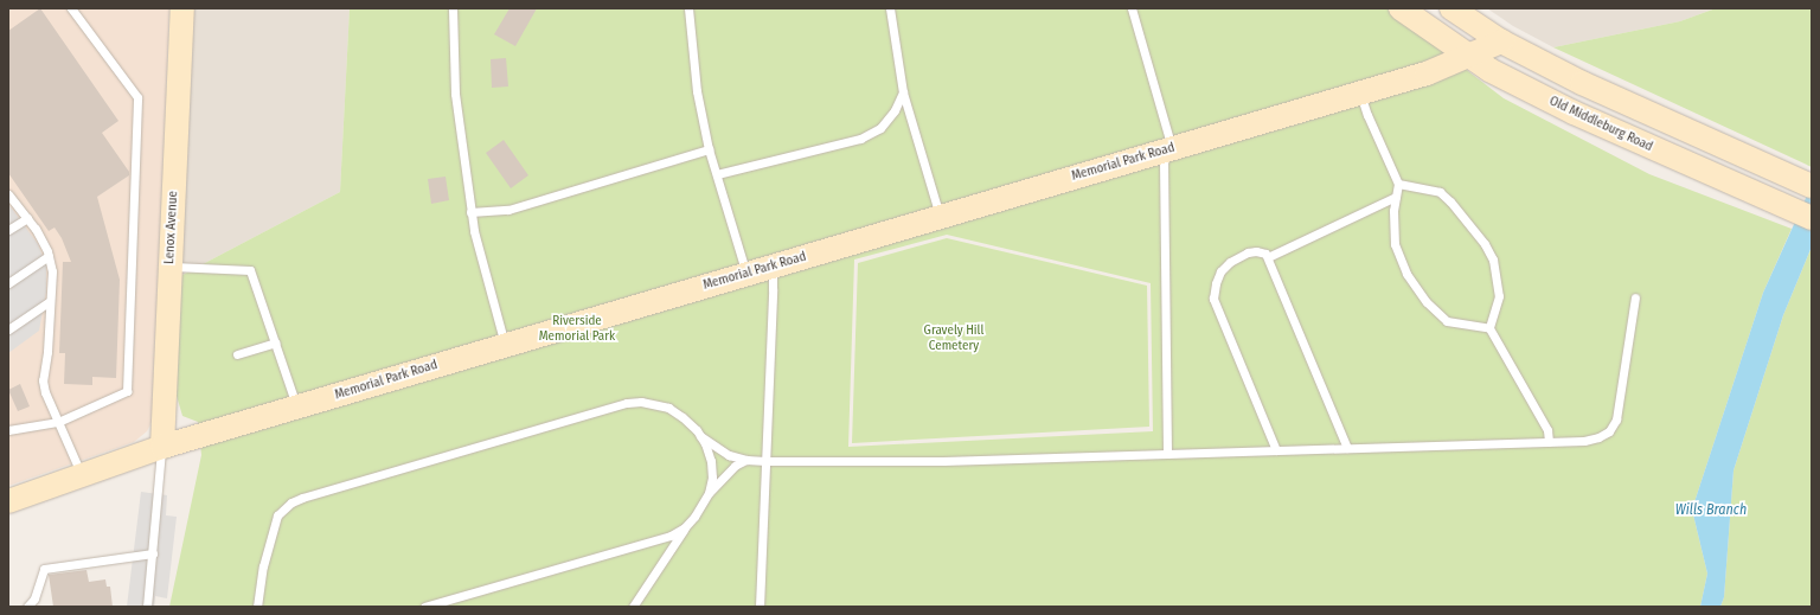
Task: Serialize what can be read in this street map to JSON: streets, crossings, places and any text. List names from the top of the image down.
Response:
{
  "streets": {
    "street": ["Old Middleburg Road", "Memorial Park Road", "Lenox Avenue"]
  },
  "crossings": [
    ["Old Middleburg Road", "Memorial Park Road"],
    ["Memorial Park Road", "Lenox Avenue"]
  ],
  "water": ["Wills Branch"],
  "parks": ["Riverside Memorial Park", "Gravely Hill Cemetery"]
}
